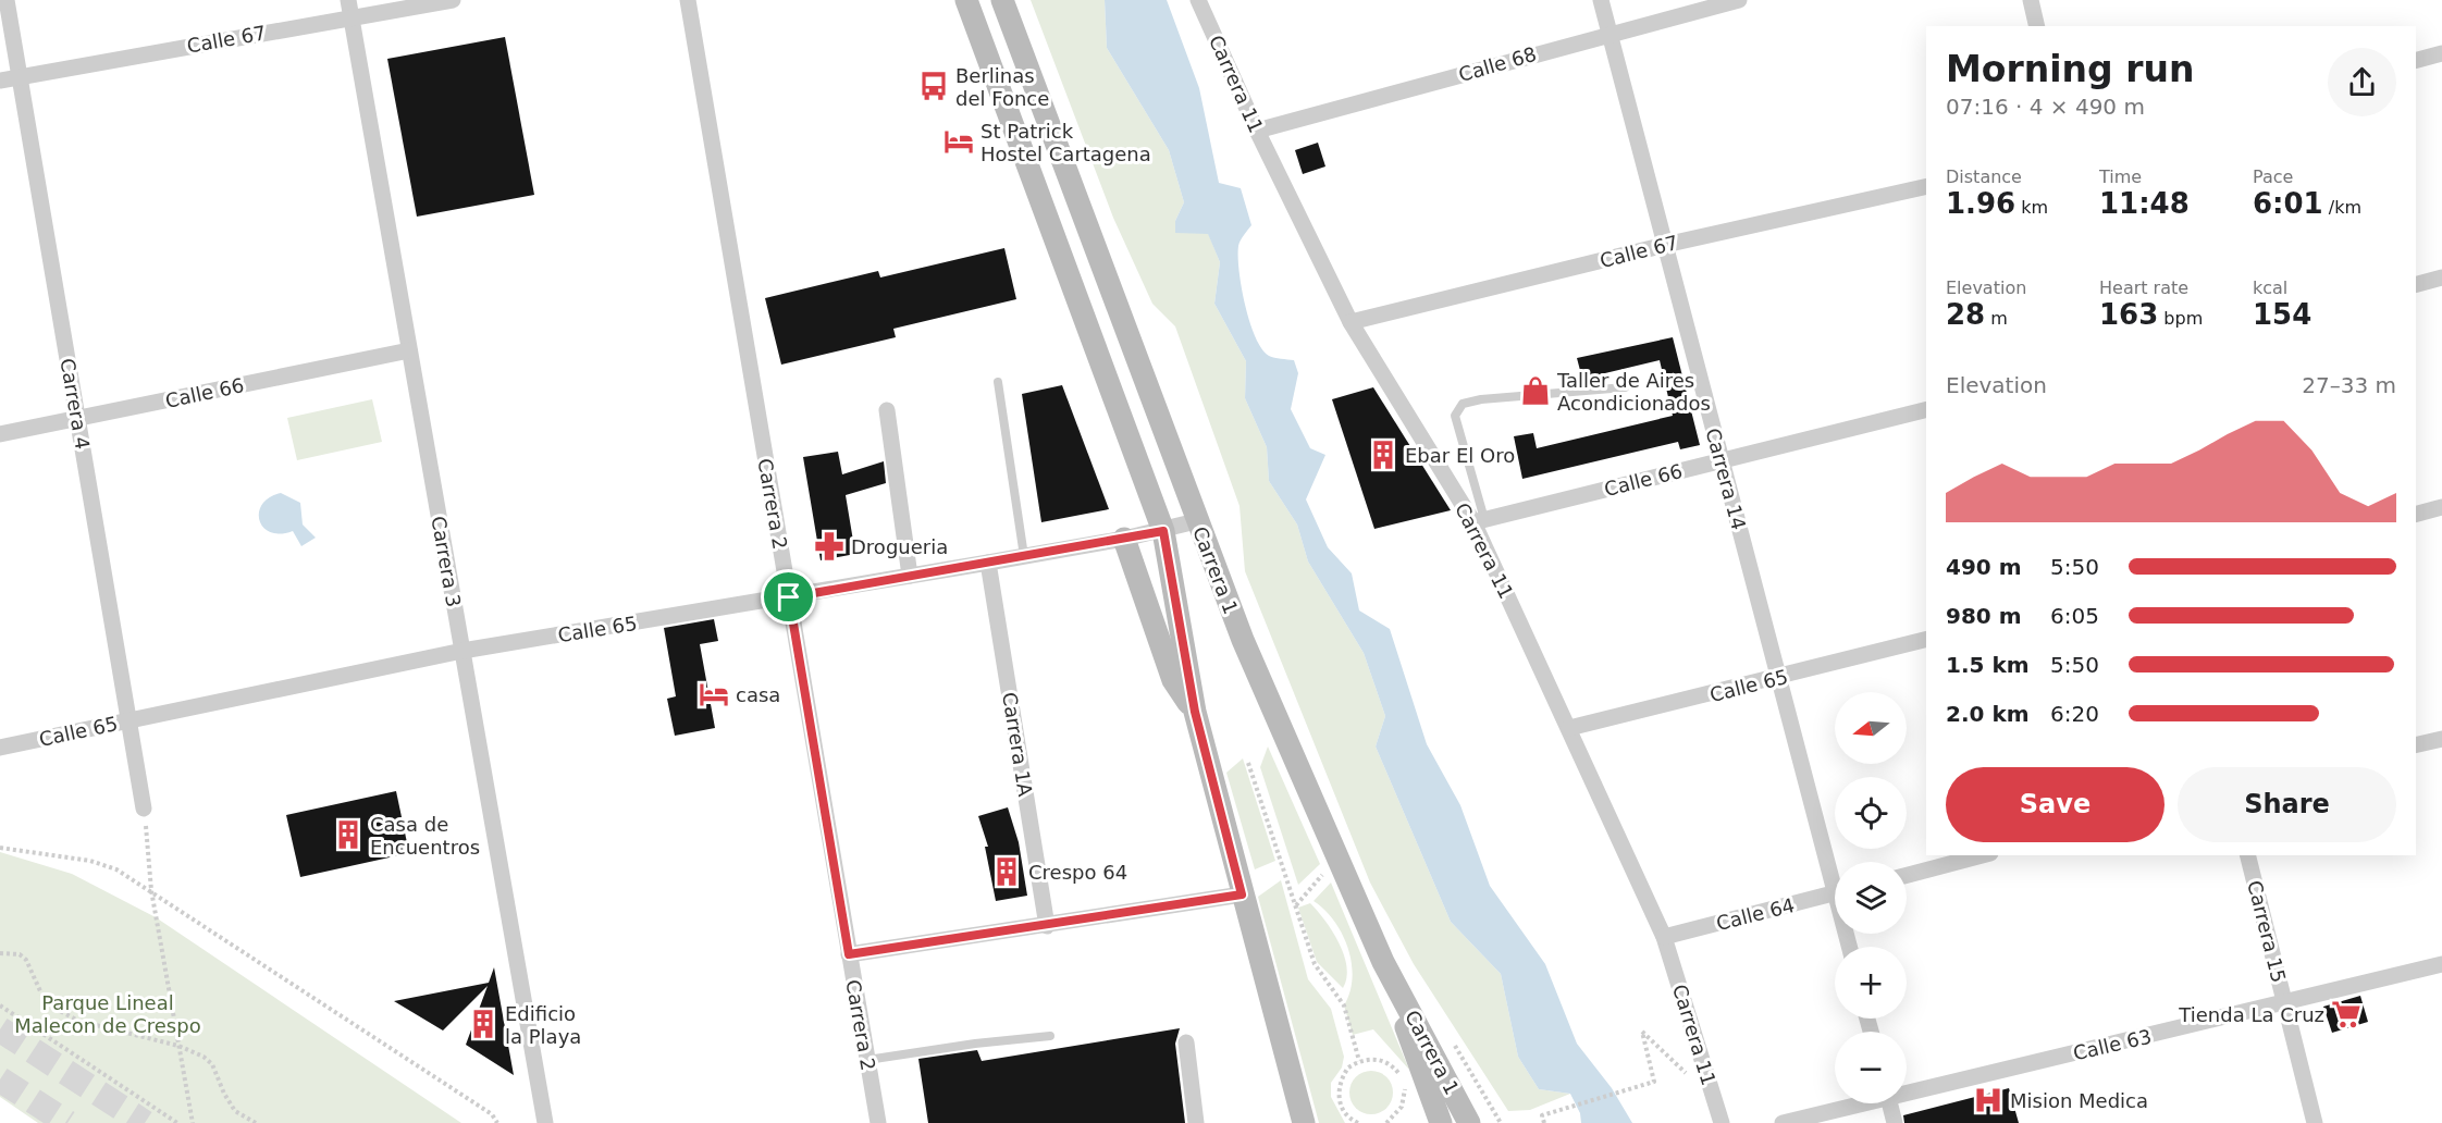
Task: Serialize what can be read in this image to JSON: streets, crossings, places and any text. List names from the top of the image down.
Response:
{
  "streets": {
    "main road": ["Carrera 1"],
    "street": [
      "Calle 67",
      "Calle 68",
      "Carrera 11",
      "Calle 66",
      "Carrera 4",
      "Carrera 14",
      "Carrera 2",
      "Carrera 3",
      "Calle 65",
      "Carrera 1A",
      "Calle 64",
      "Carrera 15",
      "Calle 63"
    ]
  },
  "crossings": [
    ["Calle 67", "Carrera 11"],
    ["Calle 67", "Carrera 4"],
    ["Calle 67", "Carrera 14"],
    ["Calle 67", "Carrera 3"],
    ["Calle 68", "Carrera 11"],
    ["Calle 68", "Carrera 14"],
    ["Carrera 11", "Calle 66"],
    ["Carrera 11", "Calle 65"],
    ["Carrera 11", "Calle 64"],
    ["Calle 66", "Carrera 4"],
    ["Calle 66", "Carrera 14"],
    ["Calle 66", "Carrera 3"],
    ["Carrera 4", "Calle 65"],
    ["Carrera 14", "Calle 65"],
    ["Carrera 2", "Calle 65"],
    ["Carrera 3", "Calle 65"],
    ["Carrera 1", "Calle 65"],
    ["Calle 65", "Carrera 1A"],
    ["Carrera 15", "Calle 63"]
  ],
  "parks": ["Parque Lineal Malecon de Crespo"],
  "places": {
    "bus stop": ["Berlinas del Fonce"],
    "hotel": ["St Patrick Hostel Cartagena", "casa"],
    "shop": ["Taller de Aires Acondicionados"],
    "building": [
      "Ebar El Oro",
      "Casa de Encuentros",
      "Crespo 64",
      "Edificio la Playa"
    ],
    "pharmacy": ["Drogueria"],
    "supermarket": ["Tienda La Cruz"],
    "hospital": ["Mision Medica"]
  },
  "north": "left",
  "page": {
    "heading": ["Morning run", "07:16 · 4 × 490 m"],
    "stats": [
      ["Distance", "1.96 km"],
      ["Time", "11:48"],
      ["Pace", "6:01 /km"],
      ["Elevation", "28 m"],
      ["Heart rate", "163 bpm"],
      ["kcal", "154"]
    ],
    "chart": ["Elevation", "27–33 m"],
    "list": [
      {
        "name": "490 m",
        "note": "5:50"
      },
      {
        "name": "980 m",
        "note": "6:05"
      },
      {
        "name": "1.5 km",
        "note": "5:50"
      },
      {
        "name": "2.0 km",
        "note": "6:20"
      }
    ],
    "map_buttons": ["+", "−"],
    "buttons": ["Save", "Share"]
  }
}
